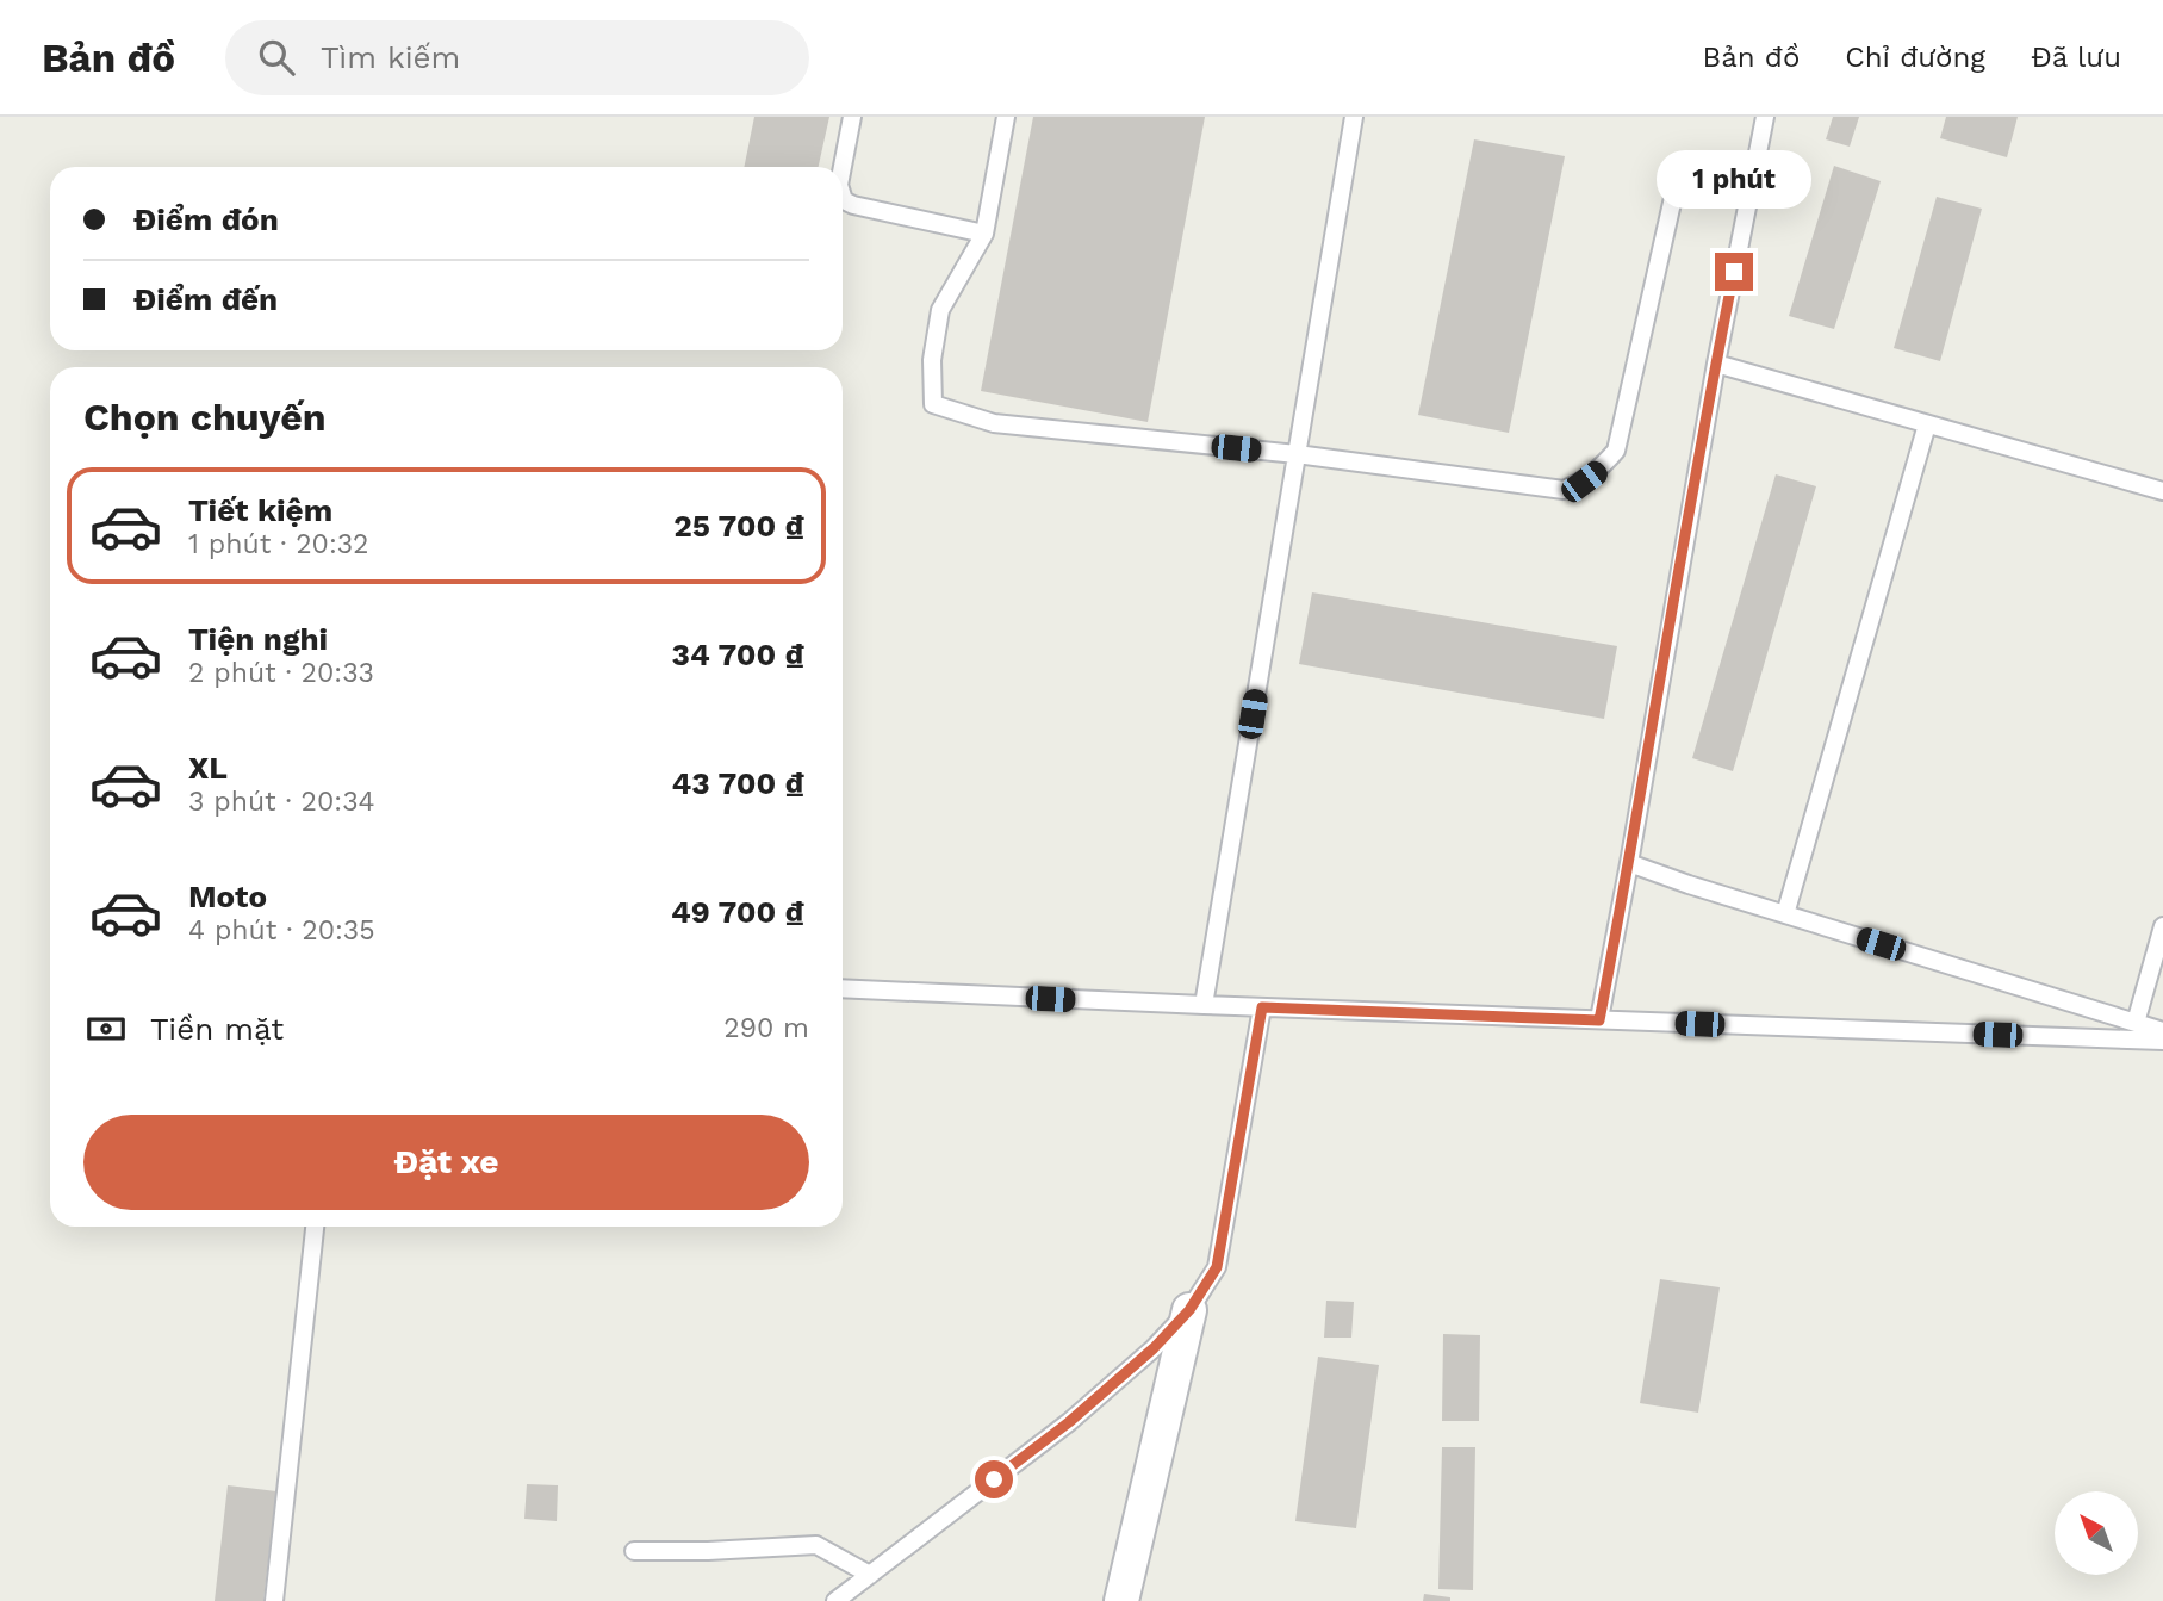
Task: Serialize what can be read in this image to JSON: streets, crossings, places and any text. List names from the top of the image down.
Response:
{
  "north": "top left",
  "page": {
    "header": "Bản đồ",
    "search": "Tìm kiếm",
    "nav": ["Bản đồ", "Chỉ đường", "Đã lưu"],
    "bubble": "1 phút",
    "banner": ["Điểm đón", "Điểm đến"],
    "heading": "Chọn chuyến",
    "list": [
      {
        "name": "Tiết kiệm",
        "note": "1 phút · 20:32",
        "value": "25 700 ₫"
      },
      {
        "name": "Tiện nghi",
        "note": "2 phút · 20:33",
        "value": "34 700 ₫"
      },
      {
        "name": "XL",
        "note": "3 phút · 20:34",
        "value": "43 700 ₫"
      },
      {
        "name": "Moto",
        "note": "4 phút · 20:35",
        "value": "49 700 ₫"
      }
    ],
    "pay": ["Tiền mặt", "290 m"],
    "buttons": "Đặt xe"
  }
}
